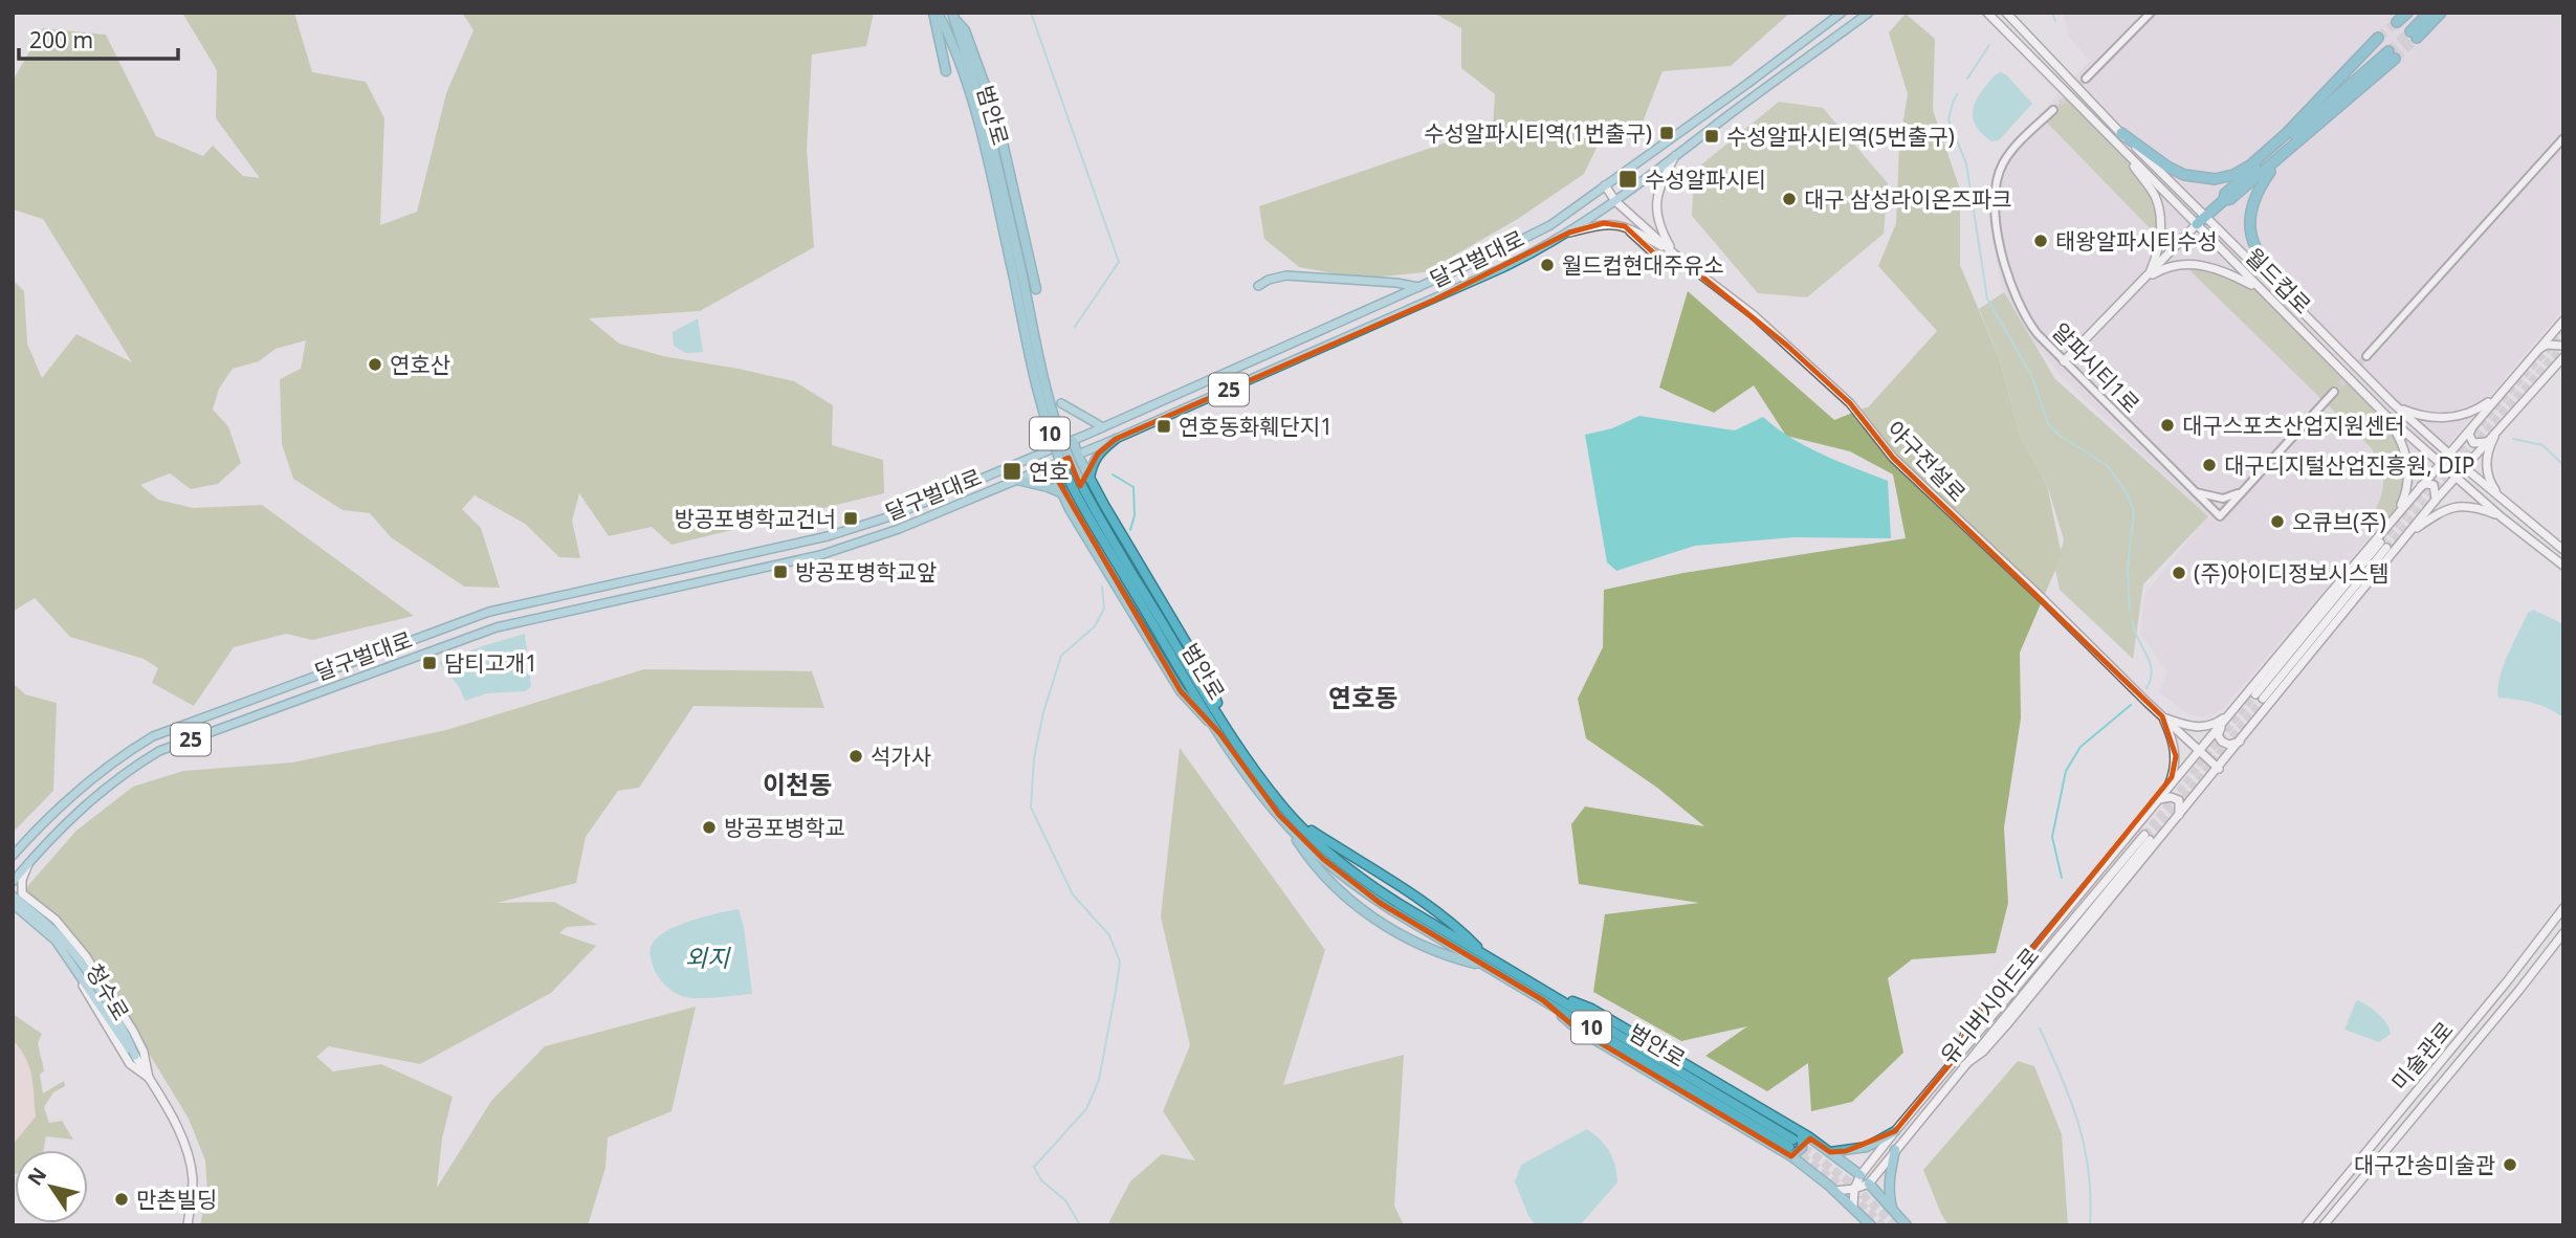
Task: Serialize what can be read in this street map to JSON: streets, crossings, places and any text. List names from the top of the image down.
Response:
{
  "streets": {
    "highway": ["범안로", "10"],
    "main road": [
      "달구벌대로",
      "월드컵로",
      "25",
      "야구전설로",
      "청수로",
      "유니버시아드로",
      "미술관로"
    ],
    "street": ["알파시티1로"]
  },
  "crossings": [
    ["달구벌대로", "야구전설로"],
    ["달구벌대로", "청수로"]
  ],
  "districts": ["연호동", "이천동"],
  "water": ["외지"],
  "places": {
    "transit": [
      "수성알파시티역(1번출구)",
      "수성알파시티역(5번출구)",
      "수성알파시티",
      "연호동화훼단지1",
      "연호",
      "방공포병학교건너",
      "방공포병학교앞",
      "담티고개1"
    ],
    "other": [
      "대구 삼성라이온즈파크",
      "태왕알파시티수성",
      "월드컵현대주유소",
      "연호산",
      "대구스포츠산업지원센터",
      "대구디지털산업진흥원, DIP",
      "오큐브(주)",
      "(주)아이디정보시스템",
      "석가사",
      "방공포병학교",
      "대구간송미술관",
      "만촌빌딩"
    ]
  },
  "scale_bar": "200 m",
  "north": "top left"
}
